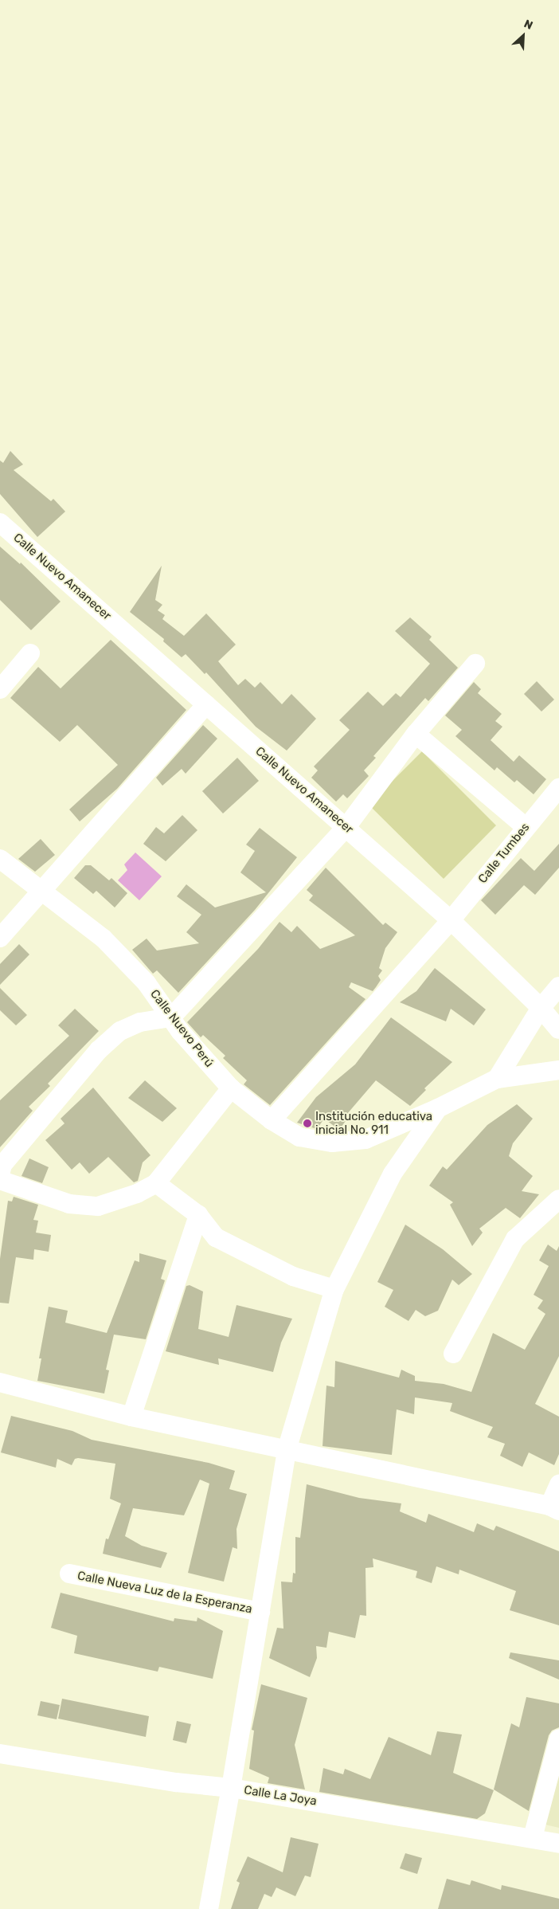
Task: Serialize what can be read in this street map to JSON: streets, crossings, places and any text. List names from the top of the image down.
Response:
{
  "streets": {
    "street": [
      "Calle Nuevo Amanecer",
      "Calle Tumbes",
      "Calle Nuevo Perú",
      "Calle Nueva Luz de la Esperanza",
      "Calle La Joya"
    ]
  },
  "crossings": [
    ["Calle Nuevo Amanecer", "Calle Tumbes"],
    ["Calle Tumbes", "Calle Nuevo Perú"]
  ],
  "places": ["Institución educativa inicial No. 911"],
  "north": "top right"
}
